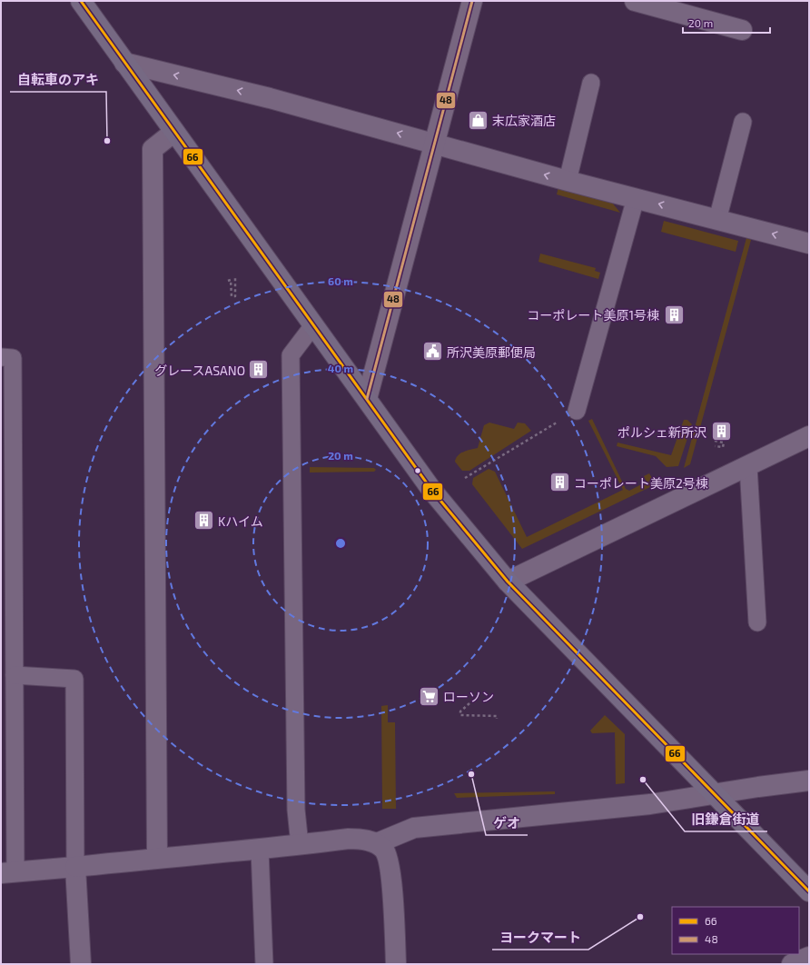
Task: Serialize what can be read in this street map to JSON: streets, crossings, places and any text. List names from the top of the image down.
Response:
{
  "places": {
    "shop": ["末広家酒店"],
    "other": [
      "自転車のアキ",
      "ゲオ",
      "旧鎌倉街道",
      "ヨークマート"
    ],
    "building": [
      "コーポレート美原1号棟",
      "グレースASANO",
      "ポルシェ新所沢",
      "コーポレート美原2号棟",
      "Kハイム"
    ],
    "public building": ["所沢美原郵便局"],
    "supermarket": ["ローソン"]
  },
  "lines": ["transit line 66", "transit line 48"],
  "legend": ["66", "48"],
  "scale_bar": "20 m",
  "rings": ["60 m", "40 m", "20 m"]
}
